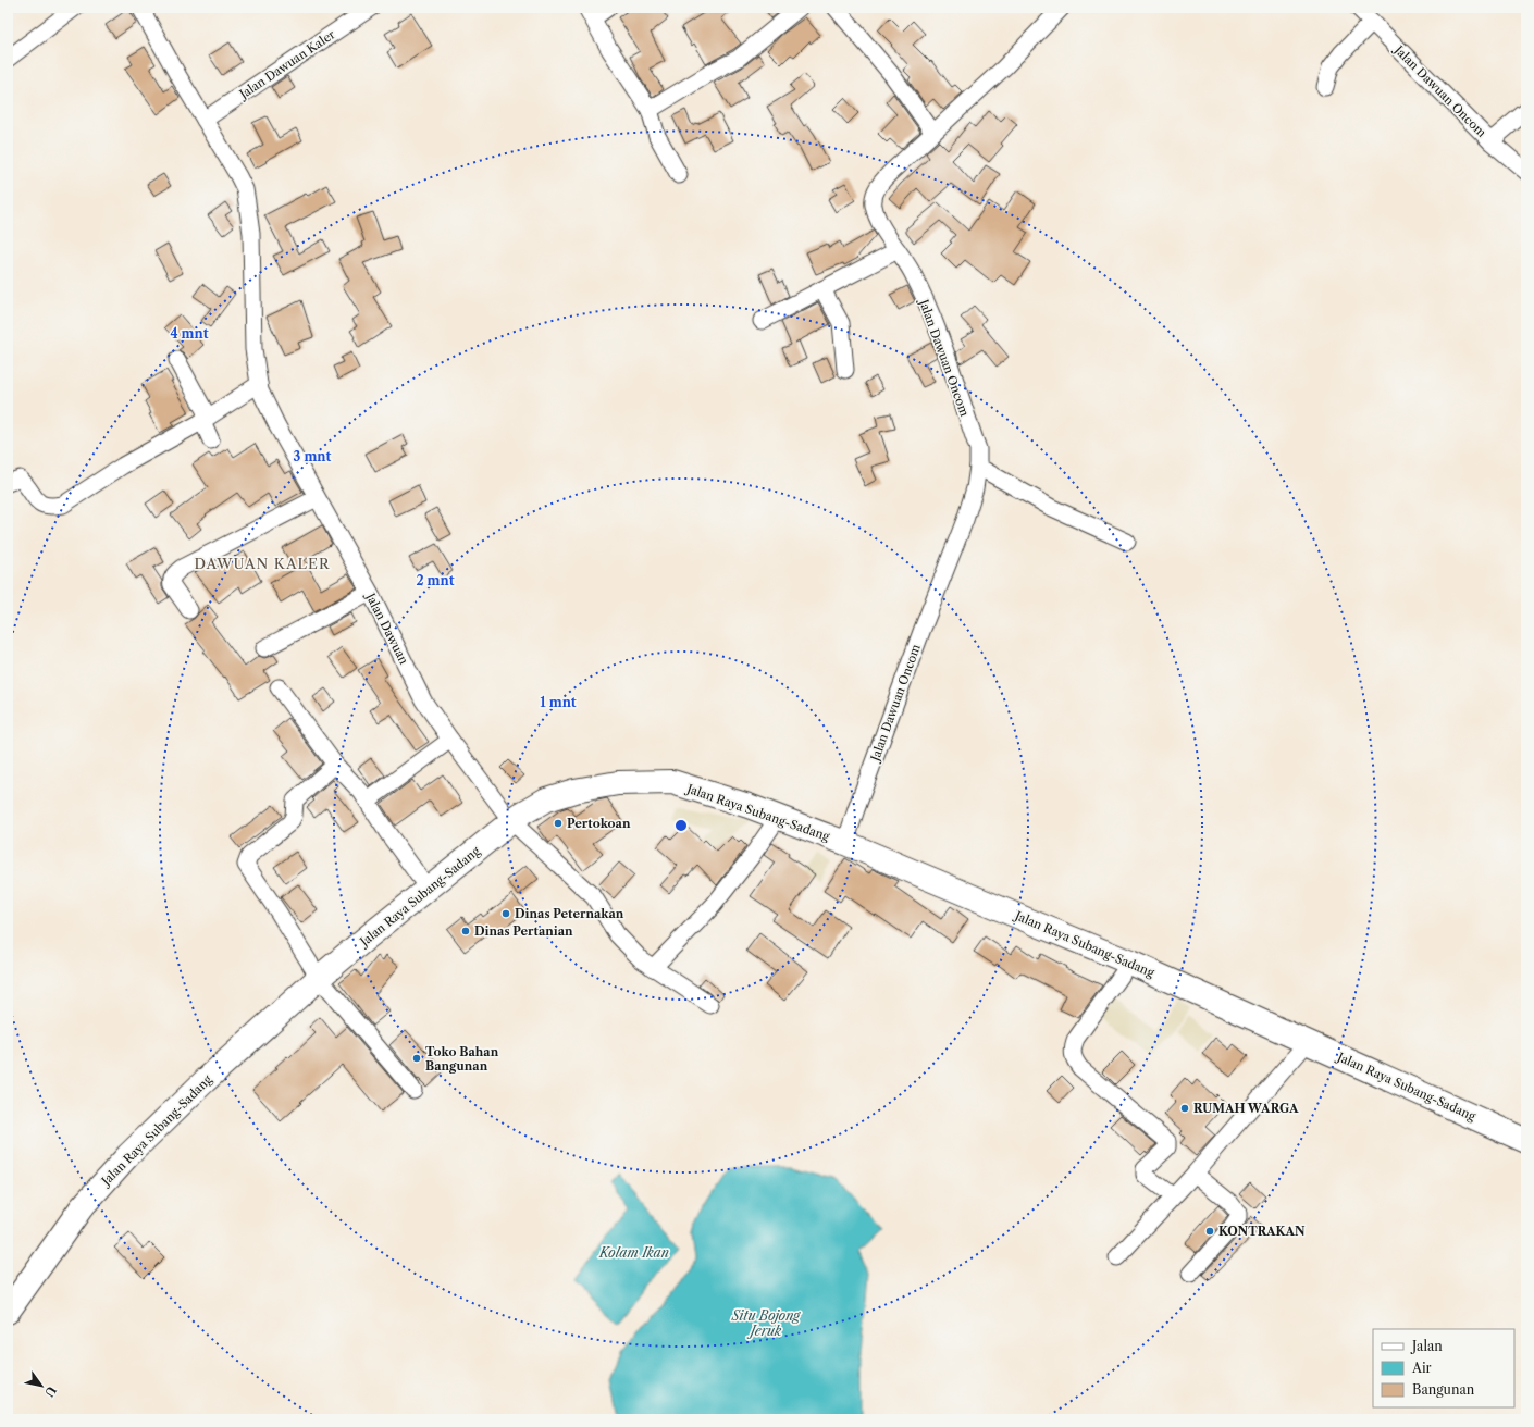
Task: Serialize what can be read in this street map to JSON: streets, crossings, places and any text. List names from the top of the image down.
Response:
{
  "streets": {
    "main road": ["Jalan Raya Subang-Sadang"],
    "street": ["Jalan Dawuan Kaler", "Jalan Dawuan Oncom", "Jalan Dawuan"]
  },
  "crossings": [
    ["Jalan Dawuan Kaler", "Jalan Dawuan"],
    ["Jalan Dawuan Oncom", "Jalan Raya Subang-Sadang"],
    ["Jalan Dawuan", "Jalan Raya Subang-Sadang"]
  ],
  "districts": ["DAWUAN KALER"],
  "water": ["Kolam Ikan", "Situ Bojong Jeruk"],
  "places": [
    "Pertokoan",
    "Dinas Peternakan",
    "Dinas Pertanian",
    "Toko Bahan Bangunan",
    "RUMAH WARGA",
    "KONTRAKAN"
  ],
  "legend": ["Jalan", "Air", "Bangunan"],
  "north": "bottom right",
  "rings": [
    "4 mnt",
    "3 mnt",
    "2 mnt",
    "1 mnt"
  ]
}
